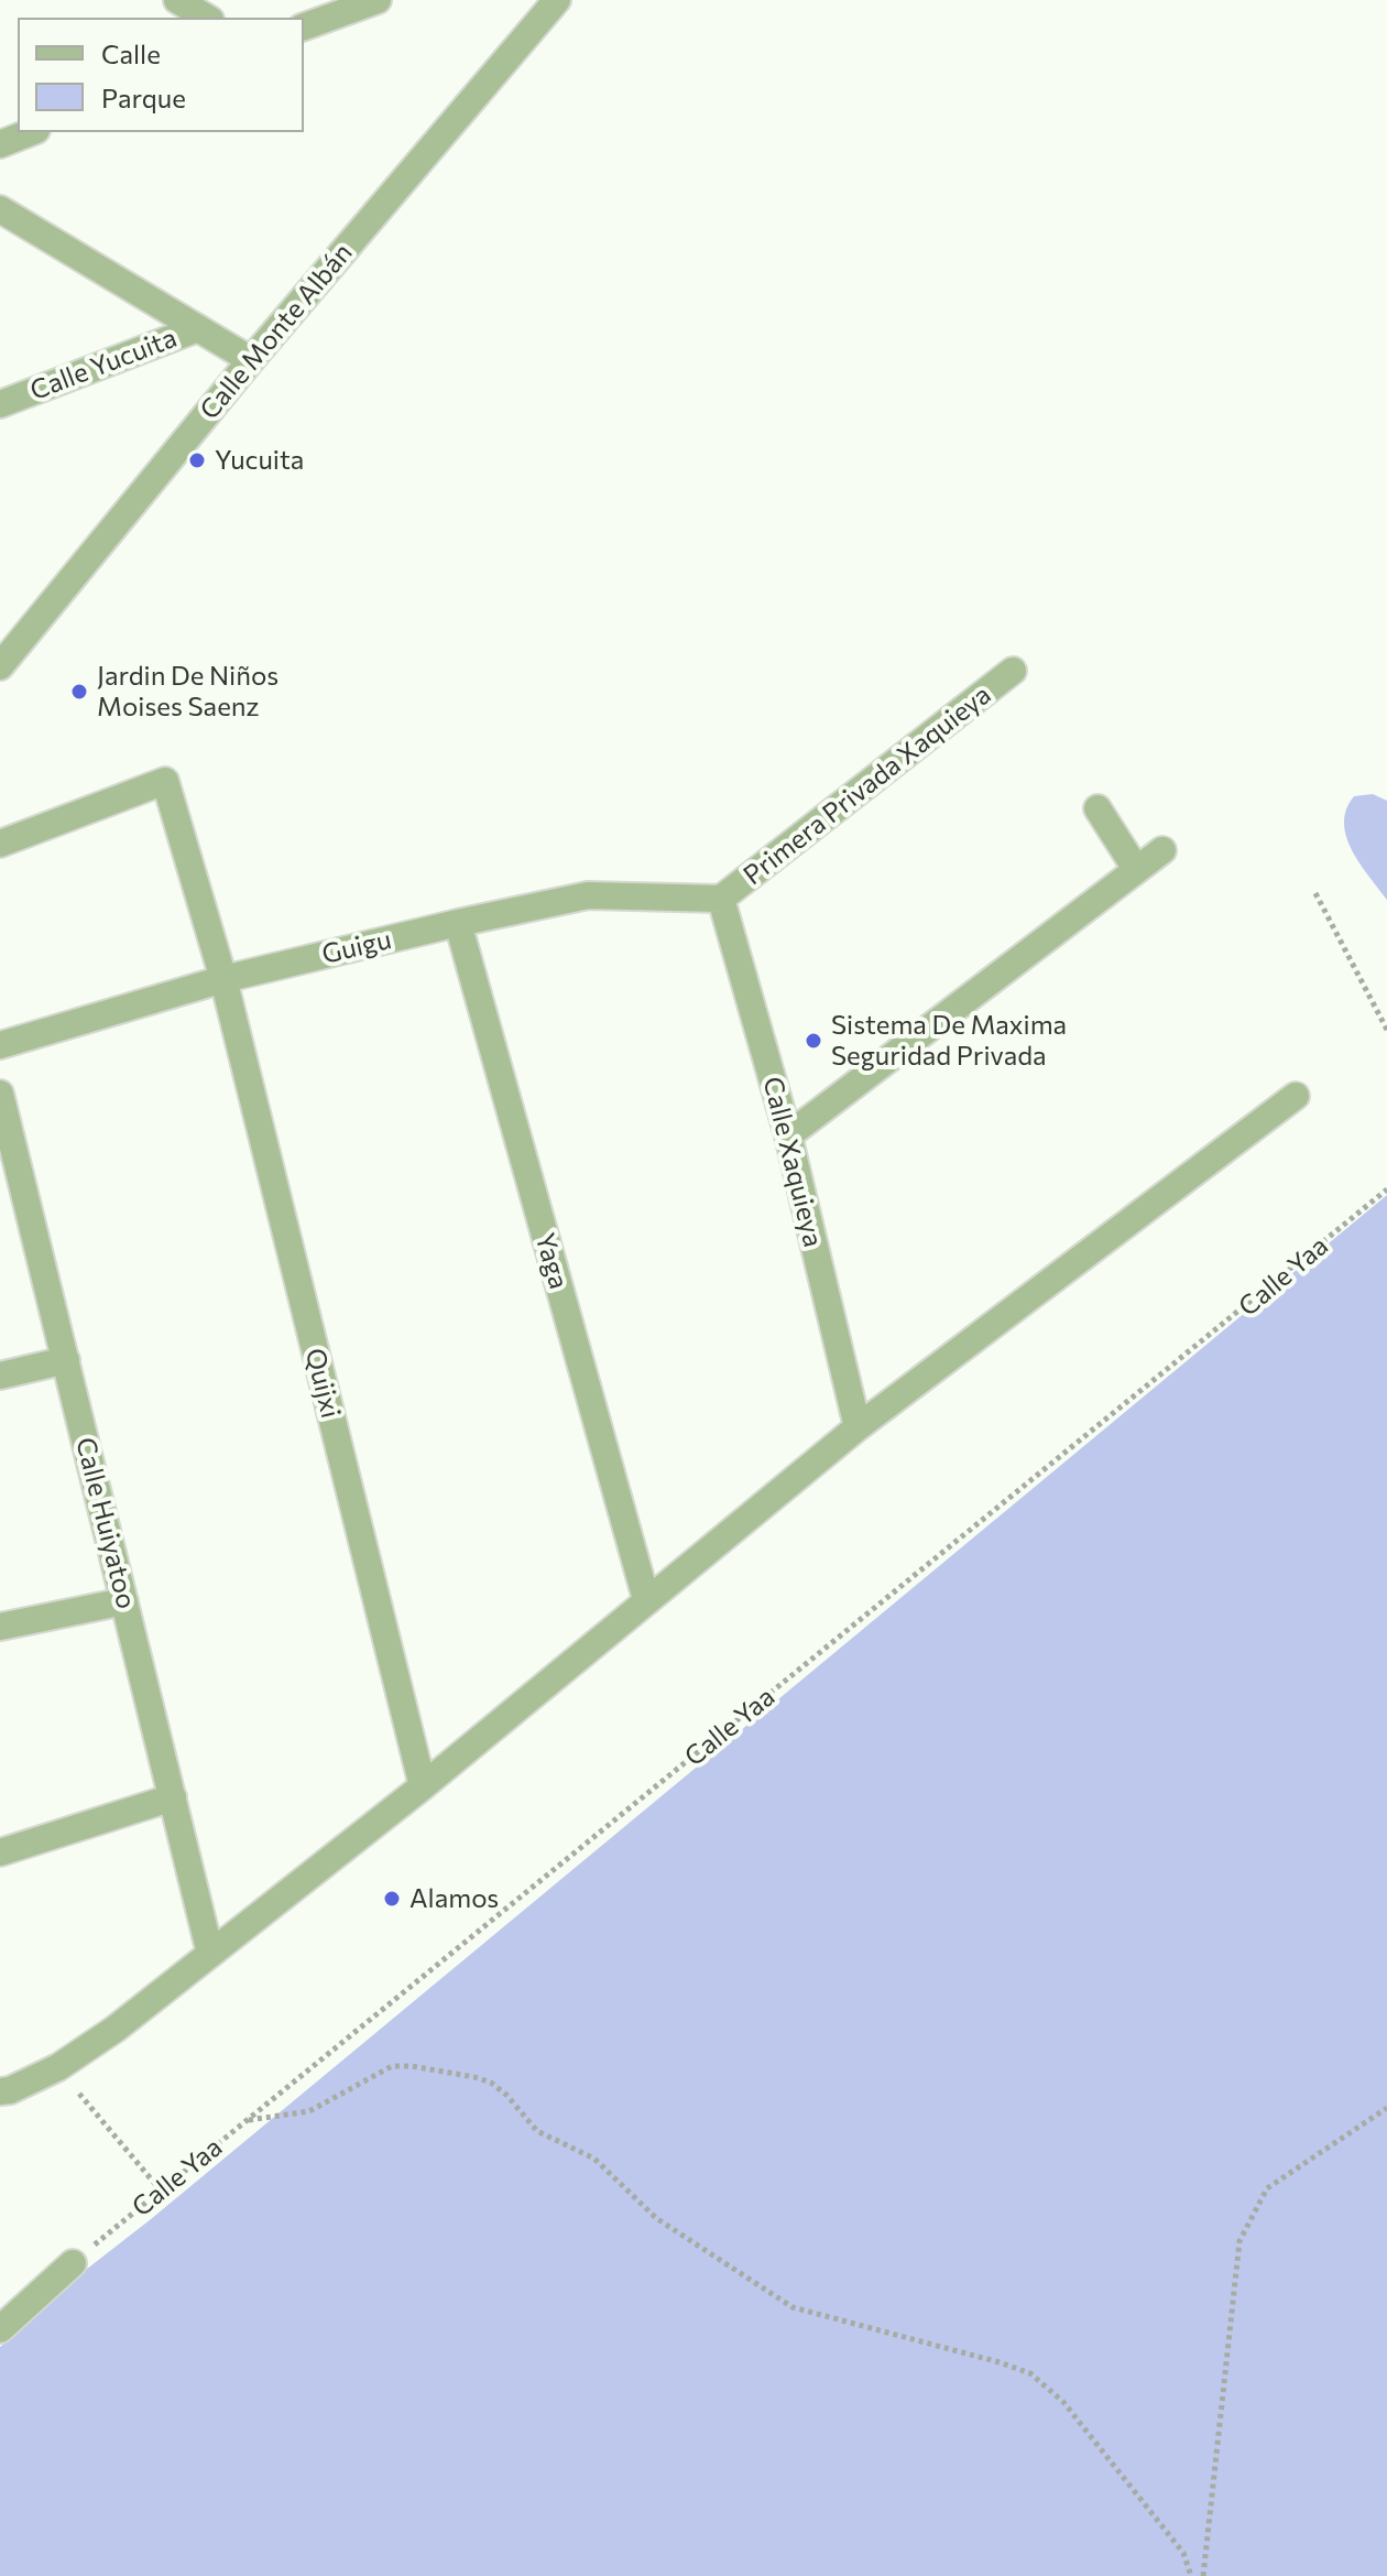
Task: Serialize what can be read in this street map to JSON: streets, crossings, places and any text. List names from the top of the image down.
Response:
{
  "streets": {
    "street": [
      "Calle Monte Albán",
      "Calle Yucuita",
      "Primera Privada Xaquieya",
      "Guigu",
      "Calle Xaquieya",
      "Yaga",
      "Quijxi",
      "Calle Huiyatoo"
    ],
    "path": ["Calle Yaa"]
  },
  "crossings": [
    ["Calle Monte Albán", "Calle Yucuita"],
    ["Primera Privada Xaquieya", "Guigu"],
    ["Primera Privada Xaquieya", "Calle Xaquieya"],
    ["Guigu", "Calle Xaquieya"],
    ["Guigu", "Yaga"],
    ["Guigu", "Quijxi"]
  ],
  "places": [
    "Yucuita",
    "Jardin De Niños Moises Saenz",
    "Sistema De Maxima Seguridad Privada",
    "Alamos"
  ],
  "legend": ["Calle", "Parque"]
}
